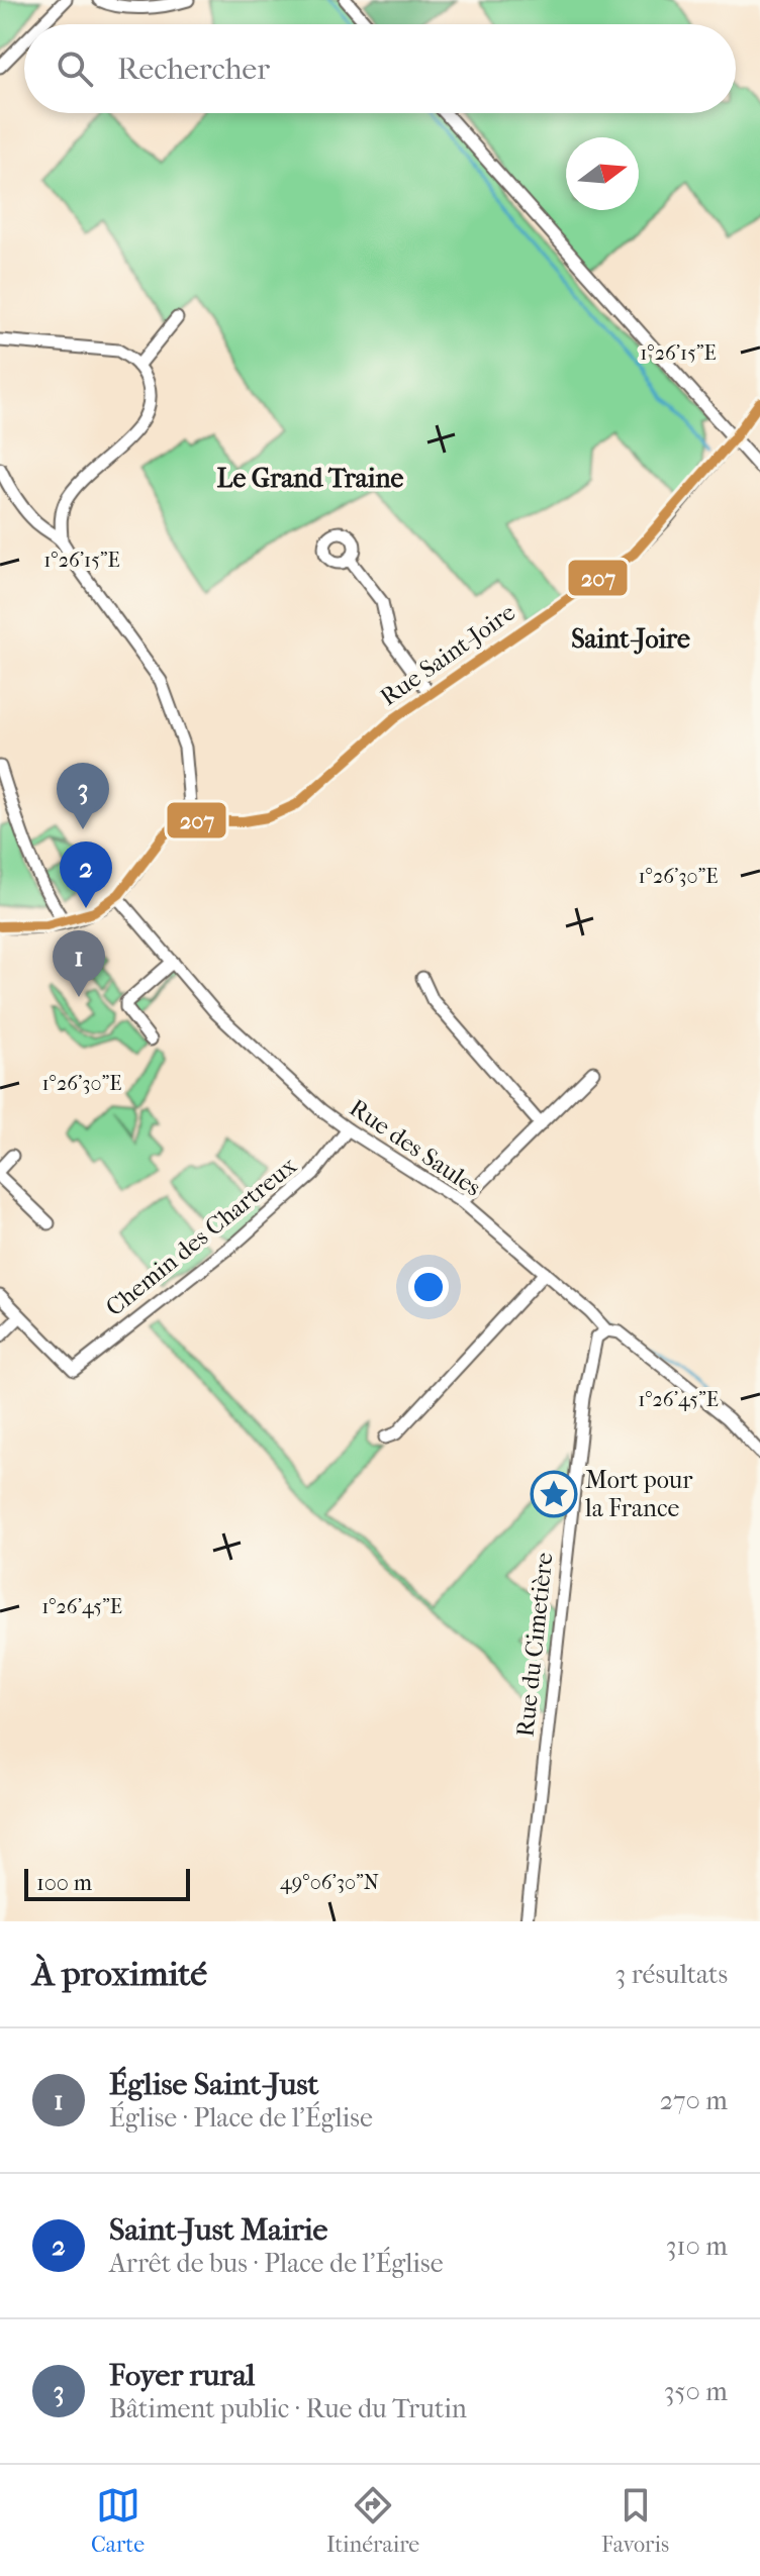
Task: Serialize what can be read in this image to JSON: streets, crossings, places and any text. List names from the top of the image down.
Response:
{
  "streets": {
    "street": [
      "Rue Saint-Joire",
      "Rue des Saules",
      "Chemin des Chartreux",
      "Rue du Cimetière"
    ]
  },
  "crossings": [
    ["Rue des Saules", "Chemin des Chartreux"],
    ["Rue des Saules", "Rue du Cimetière"]
  ],
  "districts": ["Le Grand Traine", "Saint-Joire"],
  "places": {
    "place": ["Mort pour la France"]
  },
  "lines": ["transit line 207"],
  "scale_bar": "100 m",
  "north": "right",
  "page": {
    "search": "Rechercher",
    "pins": ["3", "2", "1"],
    "scale": "100 m",
    "heading": ["À proximité", "3 résultats"],
    "list": [
      {
        "mark": "1",
        "name": "Église Saint-Just",
        "note": "Église · Place de l'Église",
        "value": "270 m"
      },
      {
        "mark": "2",
        "name": "Saint-Just Mairie",
        "note": "Arrêt de bus · Place de l'Église",
        "value": "310 m"
      },
      {
        "mark": "3",
        "name": "Foyer rural",
        "note": "Bâtiment public · Rue du Trutin",
        "value": "350 m"
      }
    ],
    "nav": ["Carte", "Itinéraire", "Favoris"]
  },
  "coordinates": [
    "1°26'15\"E",
    "1°26'30\"E",
    "1°26'45\"E",
    "49°06'30\"N"
  ]
}
